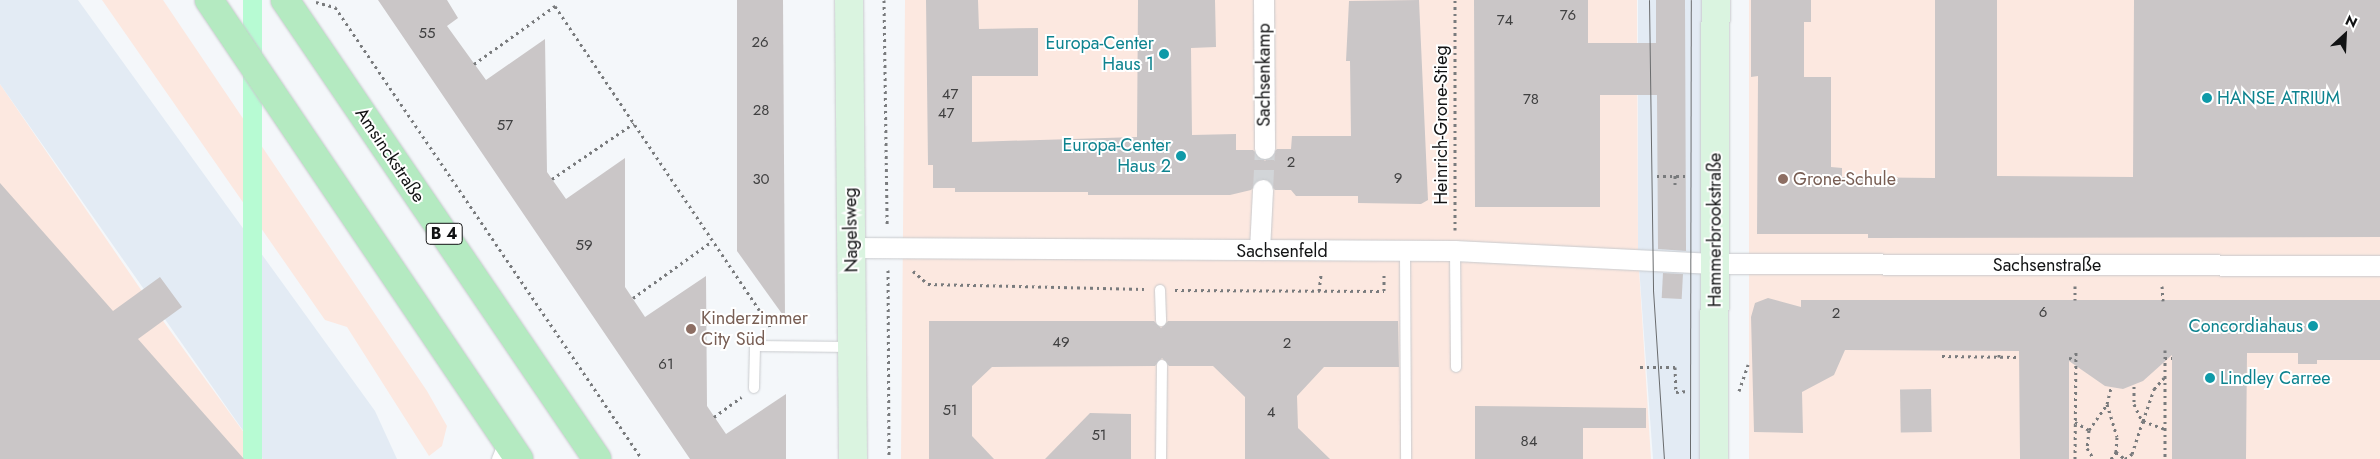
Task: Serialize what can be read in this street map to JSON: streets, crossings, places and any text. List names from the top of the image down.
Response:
{
  "streets": {
    "main road": ["Amsinckstraße", "B 4"],
    "street": [
      "Sachsenkamp",
      "Nagelsweg",
      "Hammerbrookstraße",
      "Sachsenfeld",
      "Sachsenstraße"
    ],
    "path": ["Heinrich-Grone-Stieg"]
  },
  "crossings": [
    ["Heinrich-Grone-Stieg", "Sachsenfeld"],
    ["Nagelsweg", "Sachsenfeld"],
    ["Hammerbrookstraße", "Sachsenfeld"],
    ["Hammerbrookstraße", "Sachsenstraße"],
    ["Sachsenfeld", "Sachsenstraße"]
  ],
  "places": [
    "Europa-Center Haus 1",
    "HANSE ATRIUM",
    "Europa-Center Haus 2",
    "Grone-Schule",
    "Concordiahaus",
    "Kinderzimmer City Süd",
    "Lindley Carree"
  ],
  "house_numbers": [
    "76",
    "74",
    "55",
    "26",
    "47",
    "78",
    "28",
    "47",
    "57",
    "2",
    "9",
    "30",
    "59",
    "6",
    "2",
    "49",
    "2",
    "61",
    "51",
    "4",
    "51",
    "84"
  ],
  "north": "top right"
}
